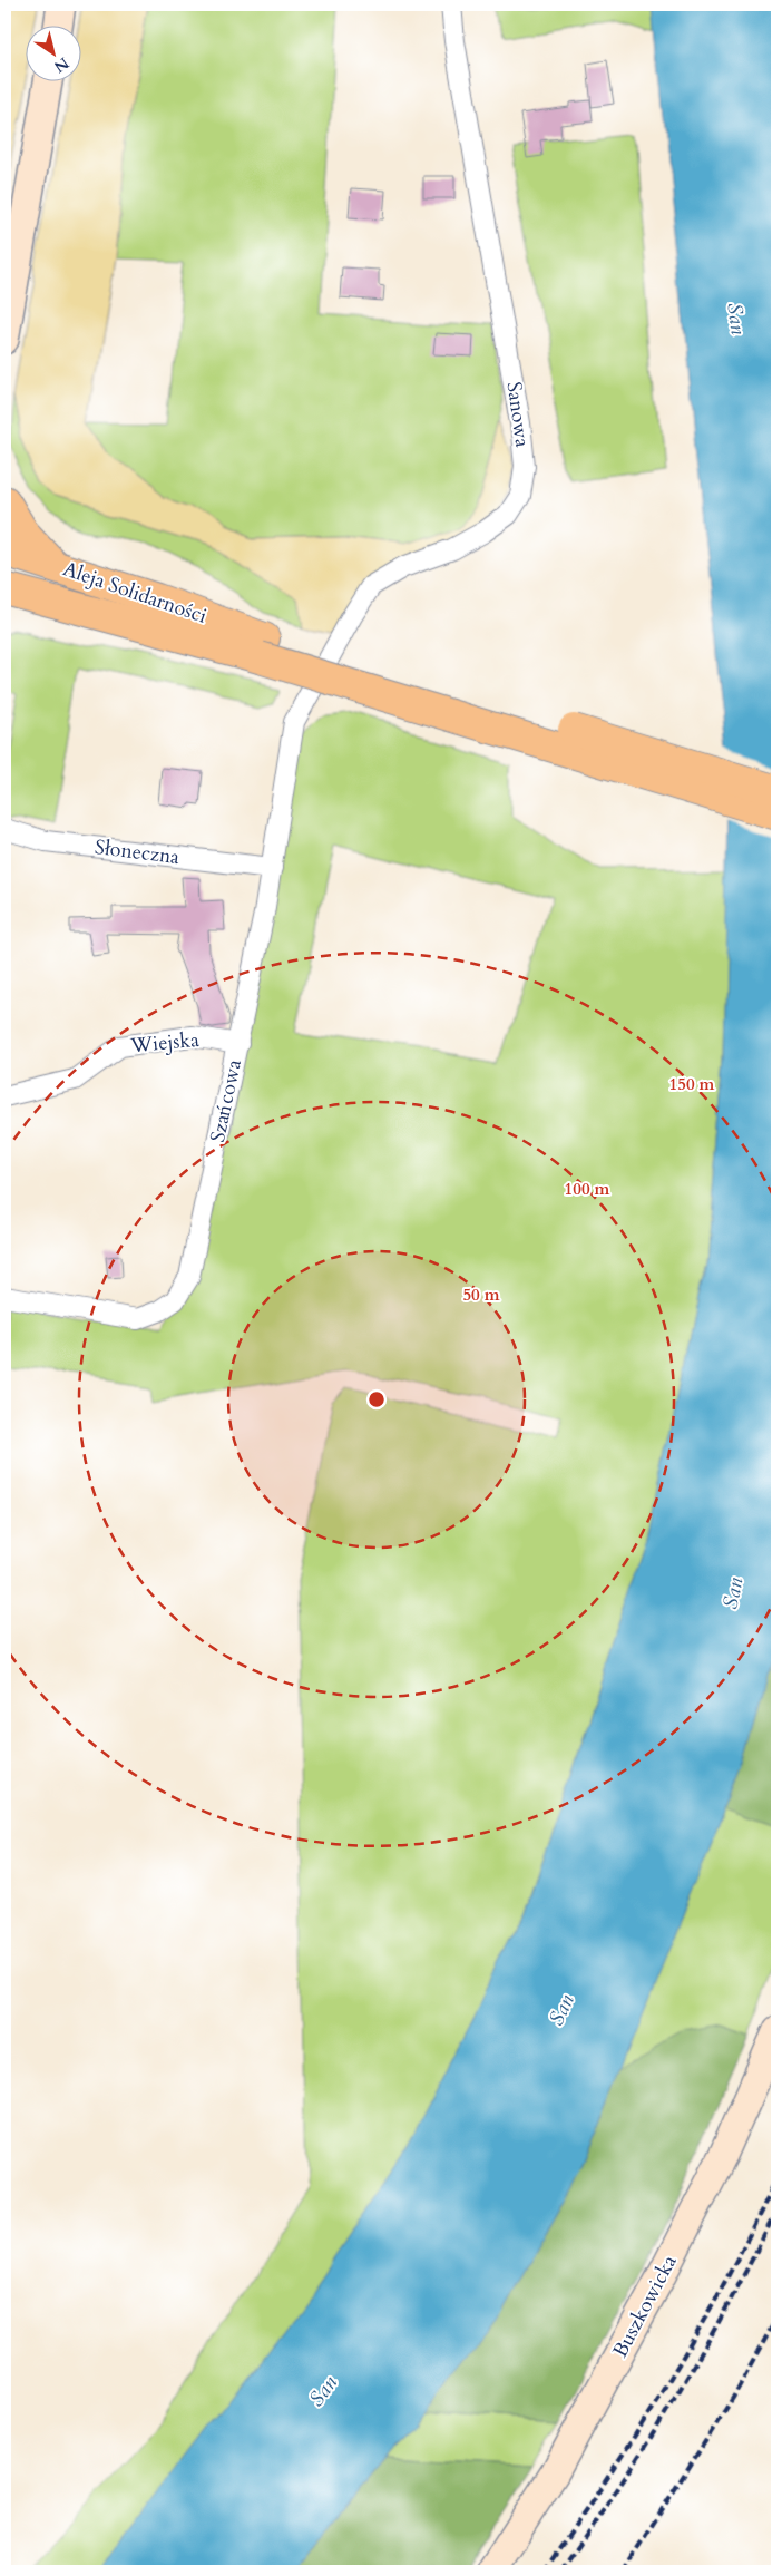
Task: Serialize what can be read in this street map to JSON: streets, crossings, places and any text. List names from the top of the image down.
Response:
{
  "streets": {
    "highway": ["Aleja Solidarności"],
    "street": [
      "Sanowa",
      "Słoneczna",
      "Wiejska",
      "Szańcowa",
      "Buszkowicka"
    ]
  },
  "crossings": [
    ["Sanowa", "Szańcowa"],
    ["Słoneczna", "Szańcowa"],
    ["Wiejska", "Szańcowa"]
  ],
  "water": ["San"],
  "north": "bottom right",
  "rings": ["150 m", "100 m", "50 m"]
}
